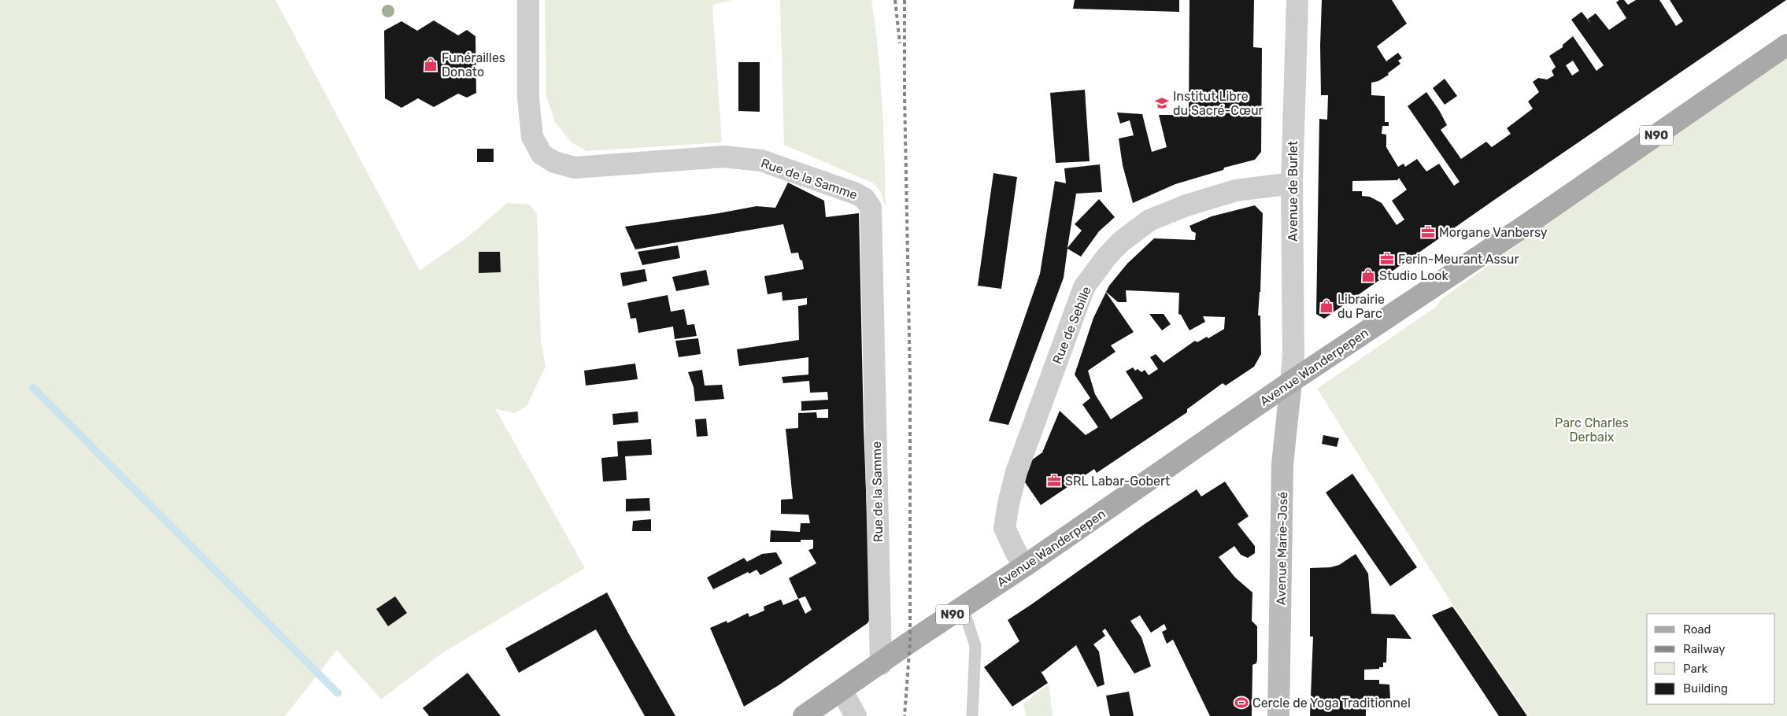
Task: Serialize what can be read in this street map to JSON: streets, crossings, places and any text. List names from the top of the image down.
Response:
{
  "streets": {
    "main road": ["N90", "Avenue Wanderpepen"],
    "street": [
      "Rue de la Samme",
      "Avenue de Burlet",
      "Rue de Sebille",
      "Avenue Marie-José"
    ]
  },
  "crossings": [
    ["N90", "Rue de la Samme"],
    ["N90", "Avenue Wanderpepen"],
    ["Rue de la Samme", "Avenue Wanderpepen"],
    ["Avenue de Burlet", "Rue de Sebille"],
    ["Avenue de Burlet", "Avenue Wanderpepen"],
    ["Avenue de Burlet", "Avenue Marie-José"],
    ["Rue de Sebille", "Avenue Wanderpepen"],
    ["Avenue Wanderpepen", "Avenue Marie-José"]
  ],
  "parks": ["Parc Charles Derbaix"],
  "places": {
    "shop": ["Funérailles Donato", "Studio Look", "Librairie du Parc"],
    "school or university": ["Institut Libre du Sacré-Cœur"],
    "office": ["Morgane Vanbersy", "Ferin-Meurant Assur", "SRL Labar-Gobert"],
    "sports": ["Cercle de Yoga Traditionnel"]
  },
  "legend": [
    "Road",
    "Railway",
    "Park",
    "Building"
  ]
}
